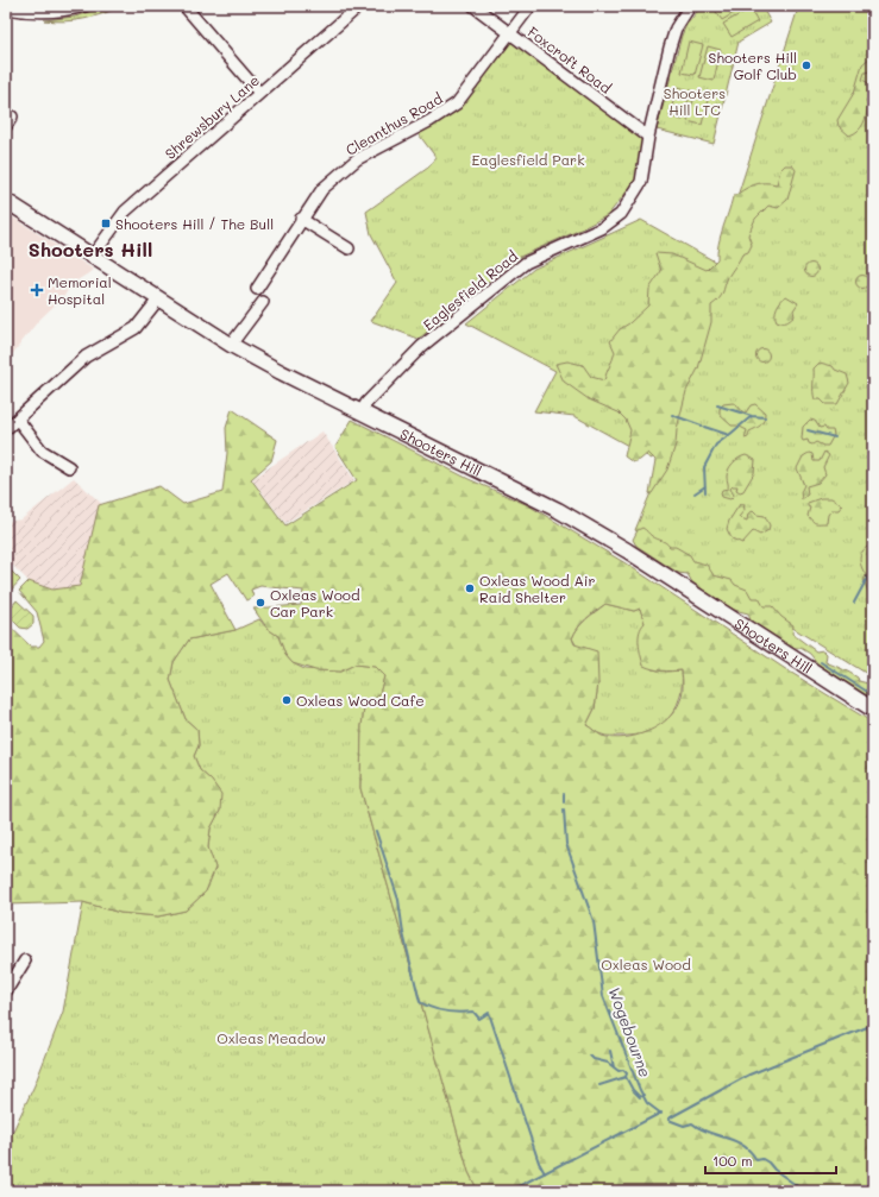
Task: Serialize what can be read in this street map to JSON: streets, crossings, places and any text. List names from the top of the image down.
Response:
{
  "streets": {
    "main road": ["Shooters Hill"],
    "street": [
      "Foxcroft Road",
      "Shrewsbury Lane",
      "Cleanthus Road",
      "Eaglesfield Road"
    ]
  },
  "crossings": [
    ["Foxcroft Road", "Cleanthus Road"],
    ["Foxcroft Road", "Eaglesfield Road"],
    ["Shrewsbury Lane", "Shooters Hill"],
    ["Eaglesfield Road", "Shooters Hill"]
  ],
  "districts": ["Shooters Hill"],
  "water": ["Wogebourne"],
  "parks": [
    "Shooters Hill LTC",
    "Eaglesfield Park",
    "Oxleas Wood",
    "Oxleas Meadow"
  ],
  "places": {
    "other": [
      "Shooters Hill Golf Club",
      "Oxleas Wood Air Raid Shelter",
      "Oxleas Wood Car Park",
      "Oxleas Wood Cafe"
    ],
    "transit": ["Shooters Hill / The Bull"],
    "health": ["Memorial Hospital"]
  },
  "scale_bar": "100 m"
}
